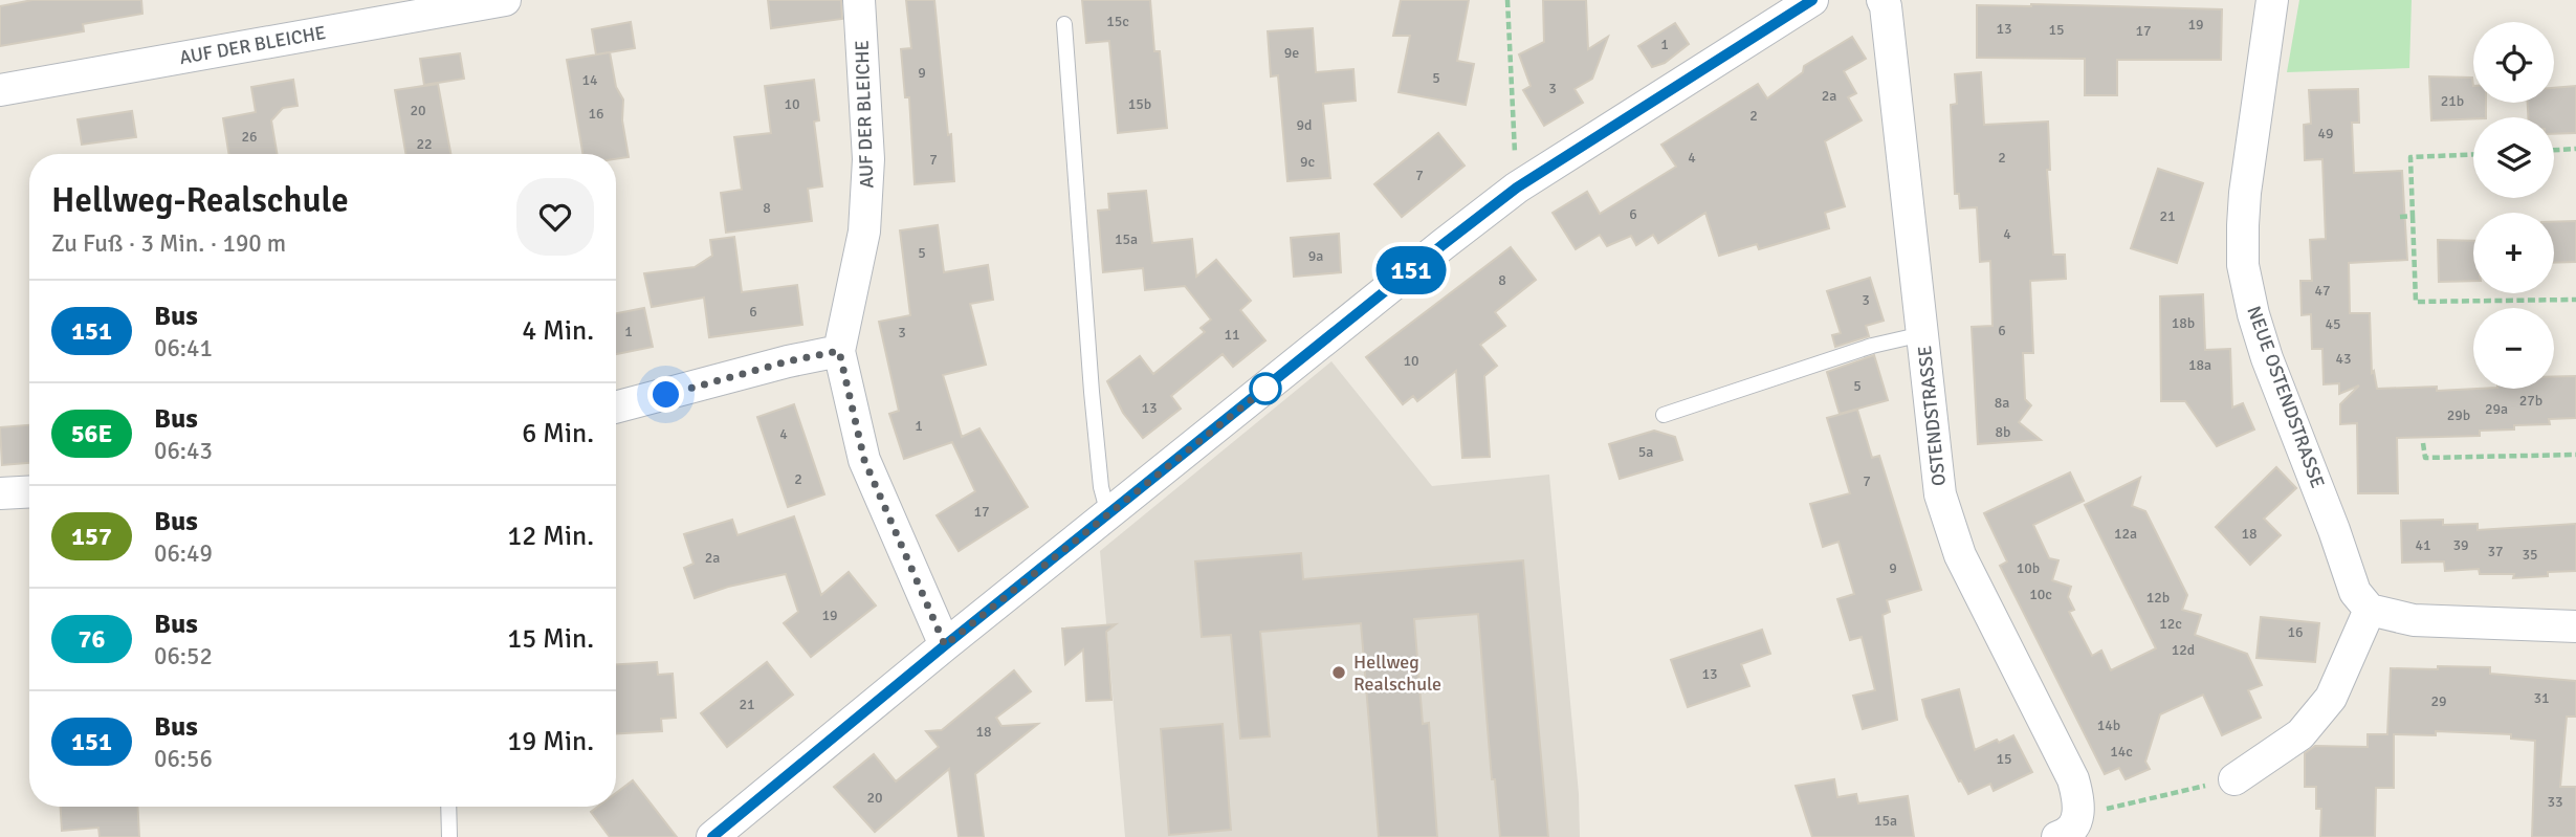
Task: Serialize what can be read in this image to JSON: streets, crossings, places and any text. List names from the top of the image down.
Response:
{
  "streets": {
    "street": ["AUF DER BLEICHE", "NEUE OSTENDSTRASSE", "OSTENDSTRASSE"]
  },
  "places": ["Hellweg Realschule"],
  "lines": ["bus line 151"],
  "house_numbers": [
    "15c",
    "19",
    "13",
    "15",
    "17",
    "1",
    "9e",
    "9",
    "5",
    "14",
    "3",
    "2a",
    "21b",
    "10",
    "15b",
    "20",
    "16",
    "2",
    "9d",
    "49",
    "26",
    "22",
    "4",
    "2",
    "7",
    "9c",
    "7",
    "8",
    "6",
    "21",
    "4",
    "15a",
    "5",
    "9a",
    "8",
    "47",
    "3",
    "6",
    "18b",
    "45",
    "6",
    "1",
    "3",
    "11",
    "43",
    "10",
    "18a",
    "5",
    "27b",
    "8a",
    "13",
    "29a",
    "29b",
    "1",
    "8b",
    "4",
    "5a",
    "2",
    "7",
    "17",
    "12a",
    "18",
    "41",
    "39",
    "37",
    "35",
    "2a",
    "9",
    "10b",
    "10c",
    "12b",
    "19",
    "12c",
    "16",
    "12d",
    "13",
    "31",
    "29",
    "21",
    "14b",
    "18",
    "14c",
    "15",
    "20",
    "33",
    "15a"
  ],
  "page": {
    "on_map": "151",
    "map_buttons": ["+", "−"],
    "heading": ["Hellweg-Realschule", "Zu Fuß · 3 Min. · 190 m"],
    "list": [
      {
        "mark": "151",
        "name": "Bus",
        "note": "06:41",
        "value": "4 Min."
      },
      {
        "mark": "56E",
        "name": "Bus",
        "note": "06:43",
        "value": "6 Min."
      },
      {
        "mark": "157",
        "name": "Bus",
        "note": "06:49",
        "value": "12 Min."
      },
      {
        "mark": "76",
        "name": "Bus",
        "note": "06:52",
        "value": "15 Min."
      },
      {
        "mark": "151",
        "name": "Bus",
        "note": "06:56",
        "value": "19 Min."
      }
    ]
  }
}
